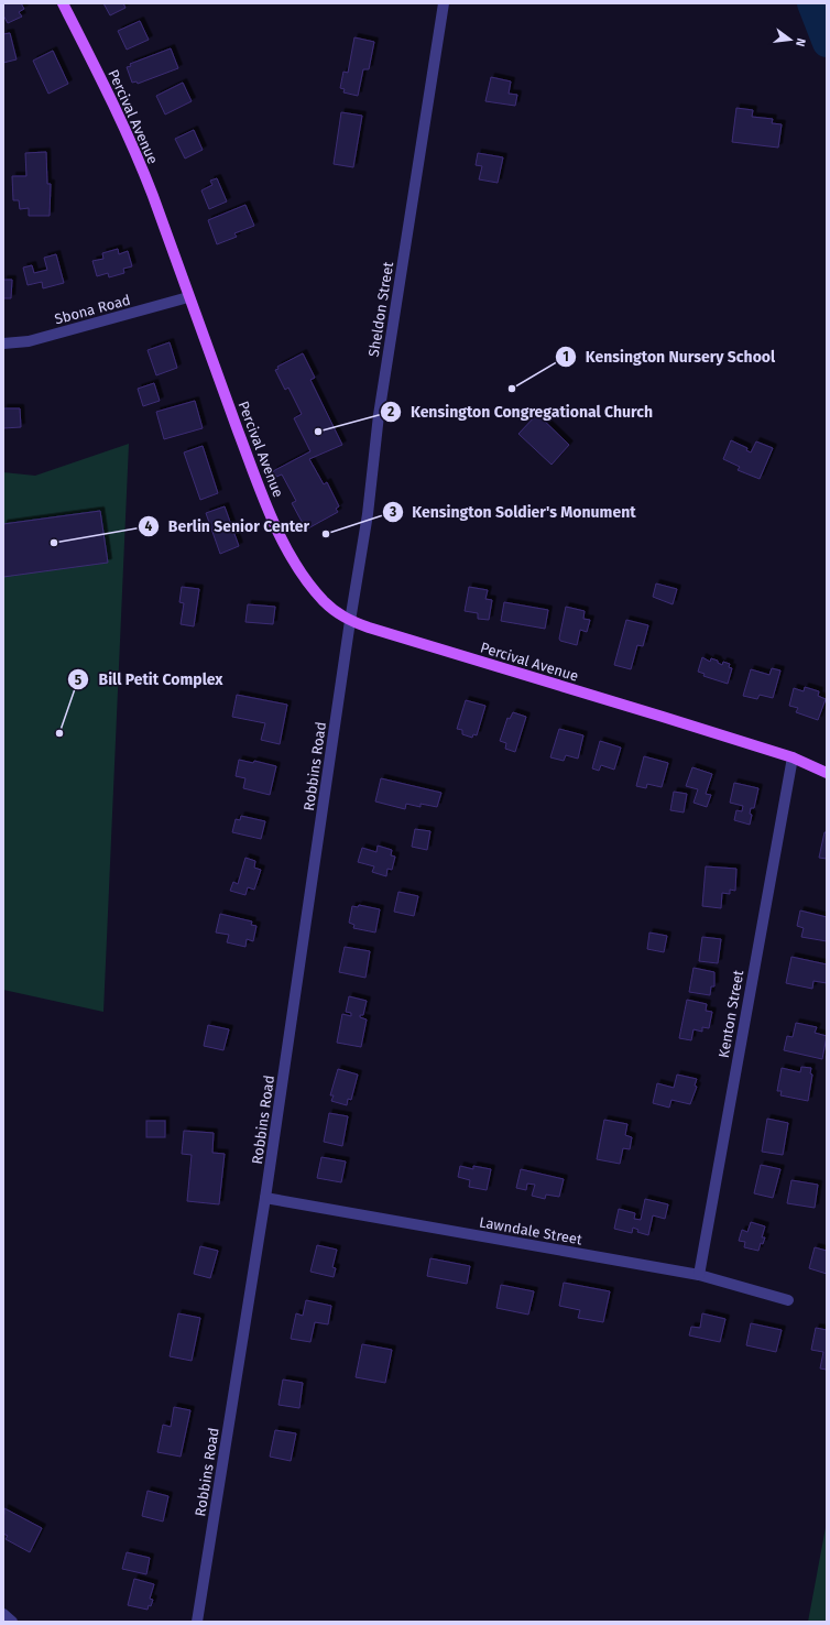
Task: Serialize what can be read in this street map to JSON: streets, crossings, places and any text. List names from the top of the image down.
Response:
{
  "streets": {
    "main road": ["Percival Avenue"],
    "street": [
      "Sbona Road",
      "Sheldon Street",
      "Robbins Road",
      "Kenton Street",
      "Lawndale Street"
    ]
  },
  "crossings": [
    ["Percival Avenue", "Sbona Road"],
    ["Percival Avenue", "Sheldon Street"],
    ["Percival Avenue", "Robbins Road"],
    ["Percival Avenue", "Kenton Street"],
    ["Sheldon Street", "Robbins Road"],
    ["Robbins Road", "Lawndale Street"],
    ["Kenton Street", "Lawndale Street"]
  ],
  "places": [
    "Kensington Nursery School",
    "Kensington Congregational Church",
    "Kensington Soldier's Monument",
    "Berlin Senior Center",
    "Bill Petit Complex"
  ],
  "north": "right"
}
